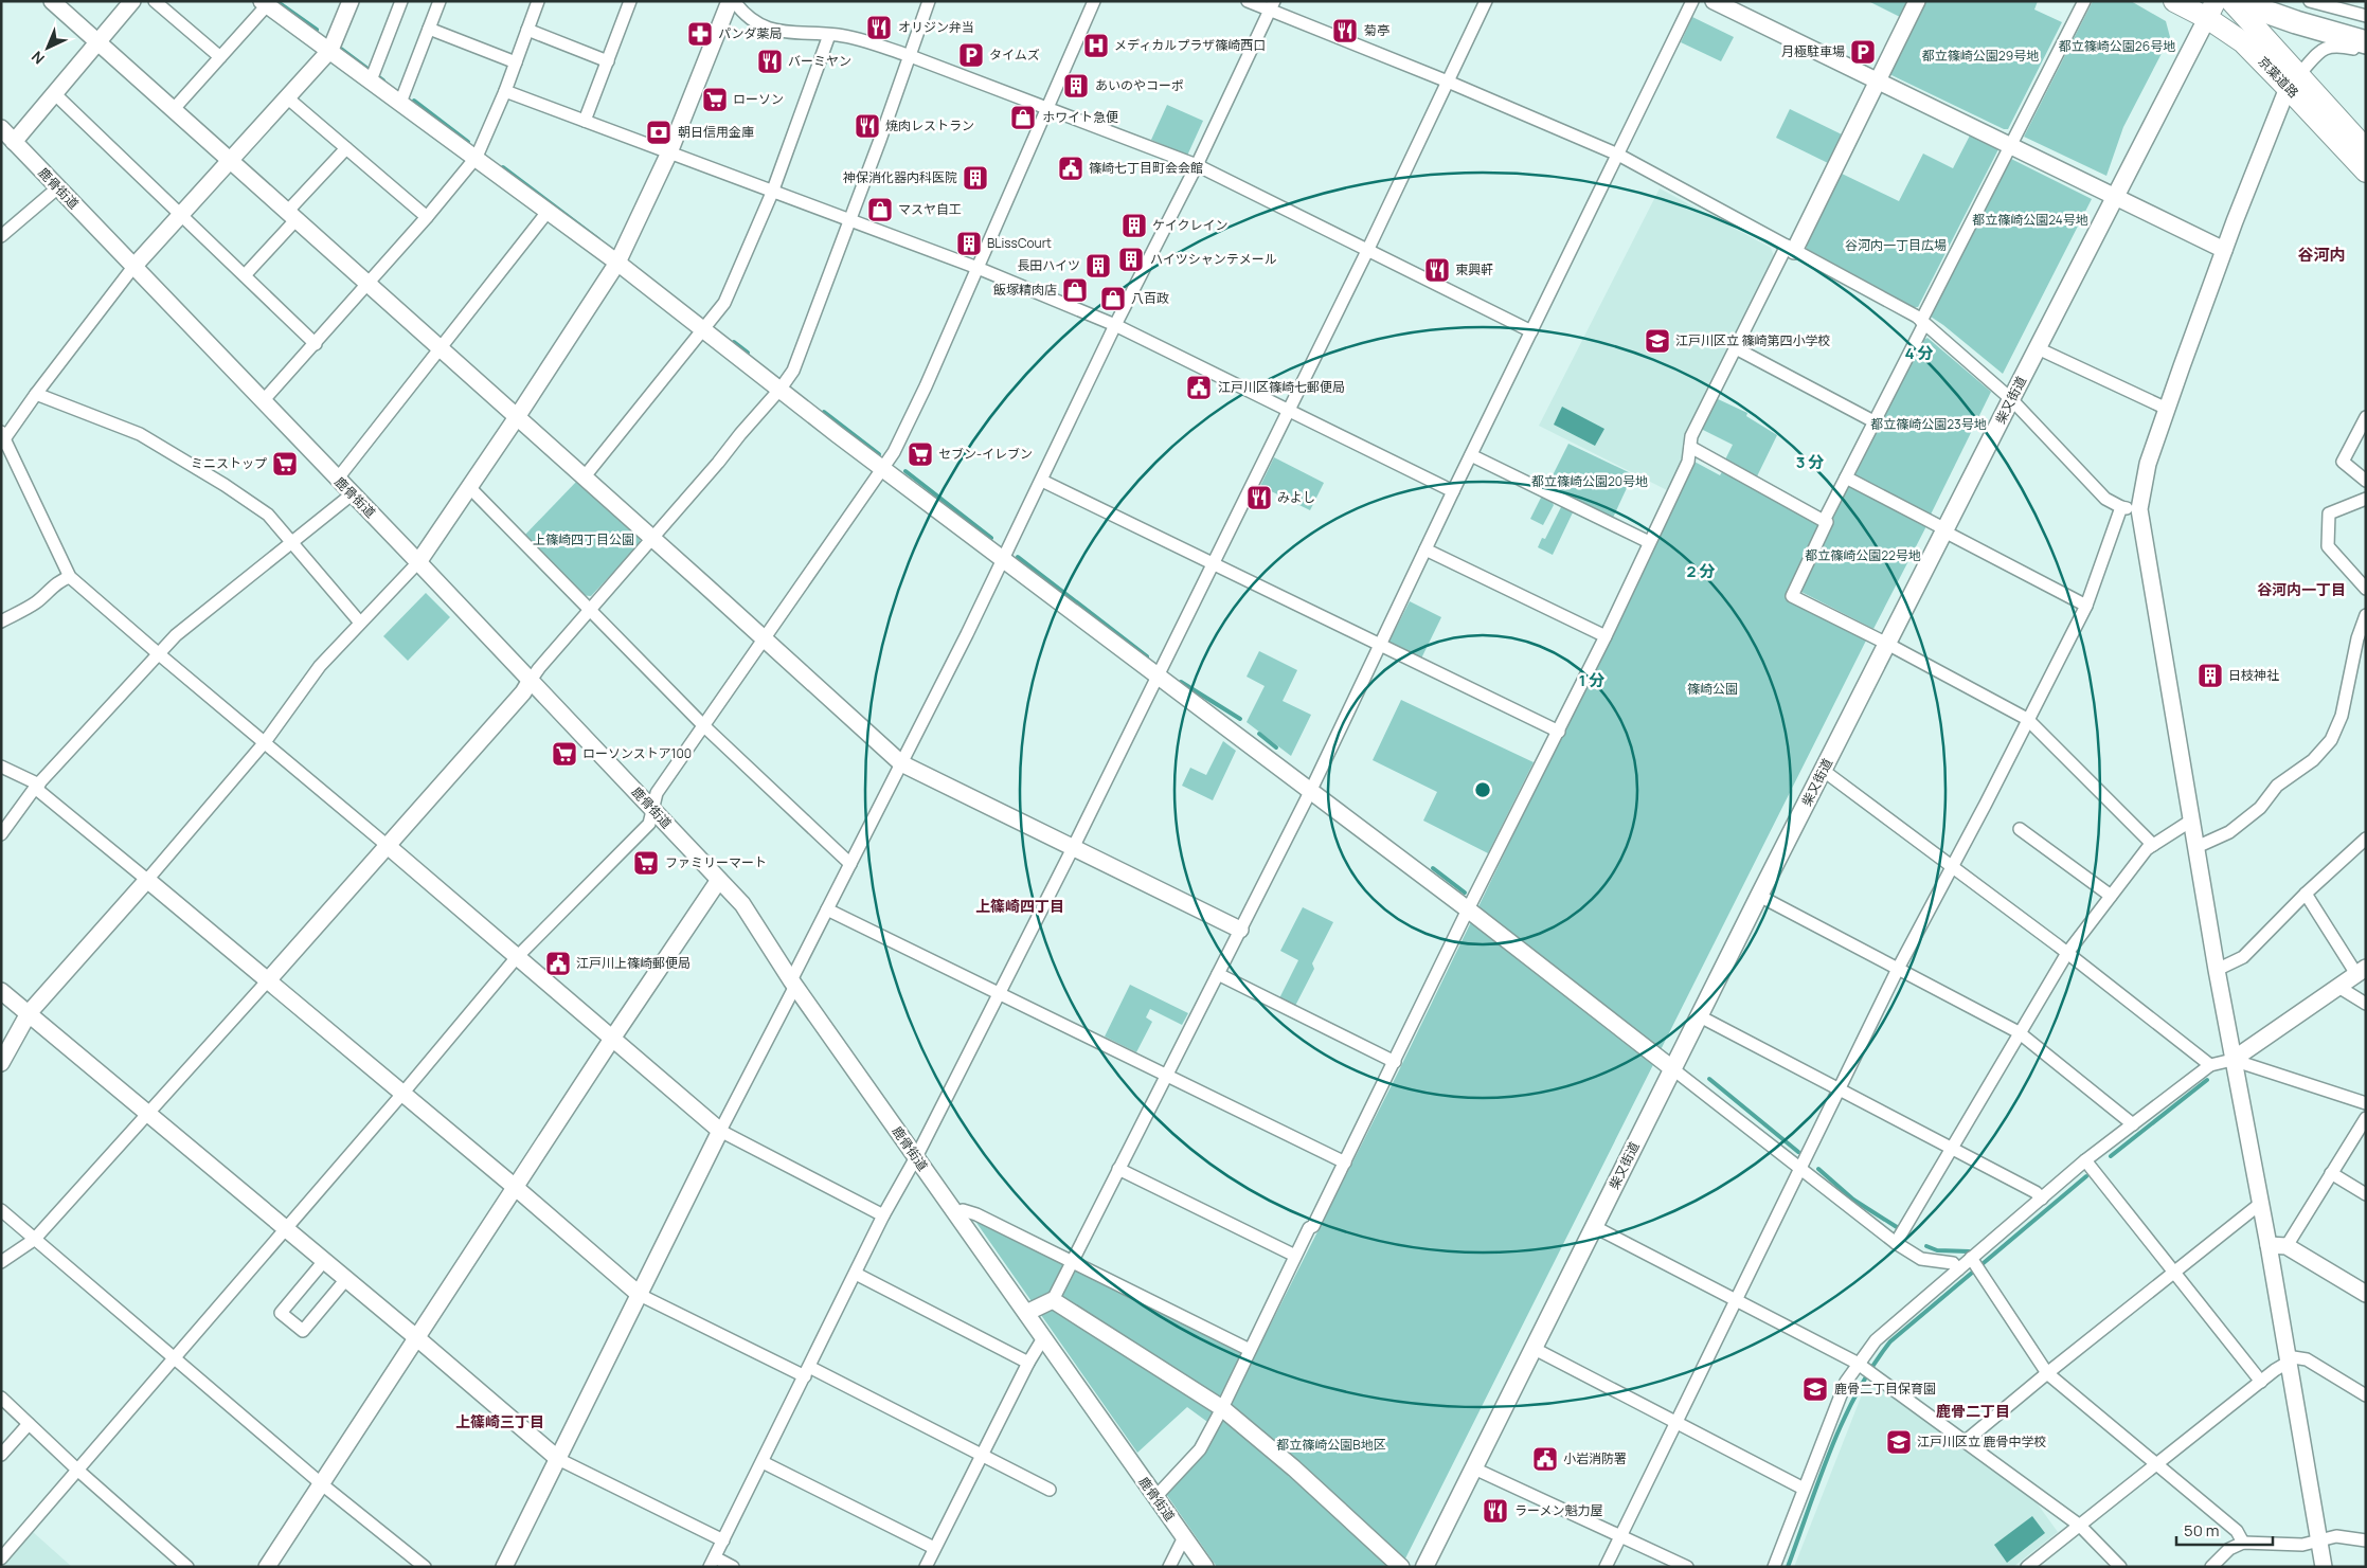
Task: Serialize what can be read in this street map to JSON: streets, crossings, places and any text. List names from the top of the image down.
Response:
{
  "streets": {
    "highway": ["京葉道路"],
    "main road": ["柴又街道"],
    "street": ["鹿骨街道"]
  },
  "crossings": [
    ["京葉道路", "柴又街道"]
  ],
  "districts": [
    "谷河内",
    "谷河内一丁目",
    "上篠崎四丁目",
    "鹿骨二丁目",
    "上篠崎三丁目"
  ],
  "parks": [
    "都立篠崎公園26号地",
    "都立篠崎公園29号地",
    "都立篠崎公園24号地",
    "谷河内一丁目広場",
    "都立篠崎公園23号地",
    "都立篠崎公園20号地",
    "上篠崎四丁目公園",
    "都立篠崎公園22号地",
    "篠崎公園",
    "都立篠崎公園B地区"
  ],
  "places": {
    "restaurant": [
      "オリジン弁当",
      "菊亭",
      "バーミヤン",
      "焼肉レストラン",
      "東興軒",
      "みよし",
      "ラーメン魁力屋"
    ],
    "pharmacy": ["パンダ薬局"],
    "hospital": ["メディカルプラザ篠崎西口"],
    "parking": ["月極駐車場", "タイムズ"],
    "building": [
      "あいのやコーポ",
      "神保消化器内科医院",
      "ケイクレイン",
      "BLissCourt",
      "ハイツシャンテメール",
      "長田ハイツ",
      "日枝神社"
    ],
    "supermarket": [
      "ローソン",
      "セブン-イレブン",
      "ミニストップ",
      "ローソンストア100",
      "ファミリーマート"
    ],
    "shop": [
      "ホワイト急便",
      "マスヤ自工",
      "飯塚精肉店",
      "八百政"
    ],
    "bank": ["朝日信用金庫"],
    "public building": [
      "篠崎七丁目町会会館",
      "江戸川区篠崎七郵便局",
      "江戸川上篠崎郵便局",
      "小岩消防署"
    ],
    "school or university": ["江戸川区立 篠崎第四小学校", "鹿骨二丁目保育園", "江戸川区立 鹿骨中学校"]
  },
  "scale_bar": "50 m",
  "north": "bottom left",
  "rings": [
    "4 分",
    "3 分",
    "2 分",
    "1 分"
  ]
}
